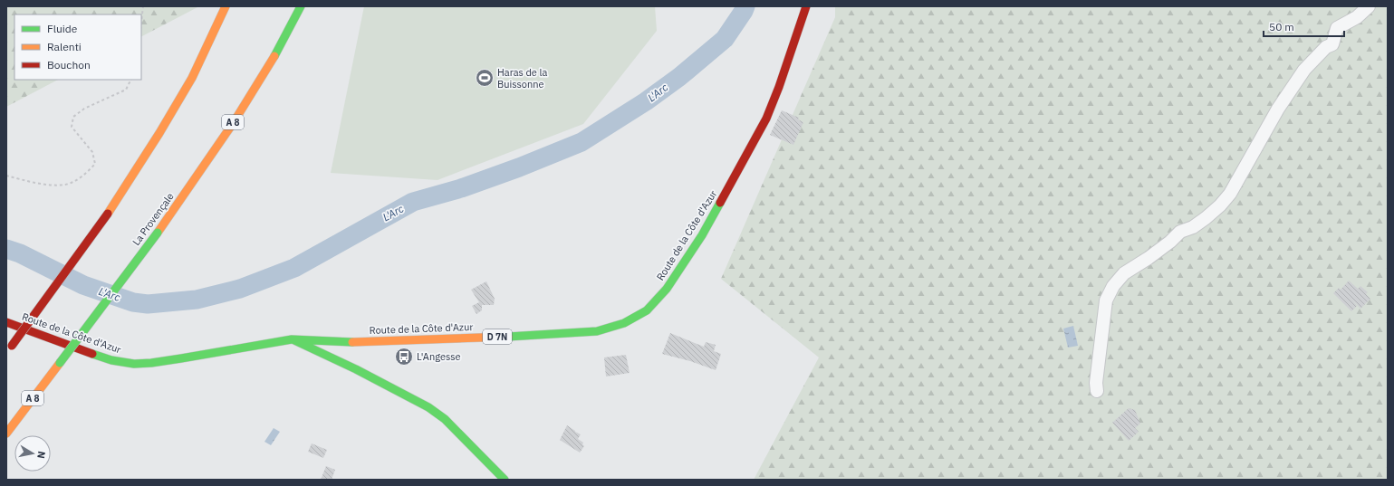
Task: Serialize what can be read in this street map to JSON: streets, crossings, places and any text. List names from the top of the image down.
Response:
{
  "streets": {
    "main road": [
      "A 8",
      "La Provençale",
      "Route de la Côte d'Azur",
      "D 7N"
    ]
  },
  "water": ["L'Arc"],
  "places": {
    "sports": ["Haras de la Buissonne"],
    "bus stop": ["L'Angesse"]
  },
  "legend": ["Fluide", "Ralenti", "Bouchon"],
  "scale_bar": "50 m",
  "north": "right"
}
